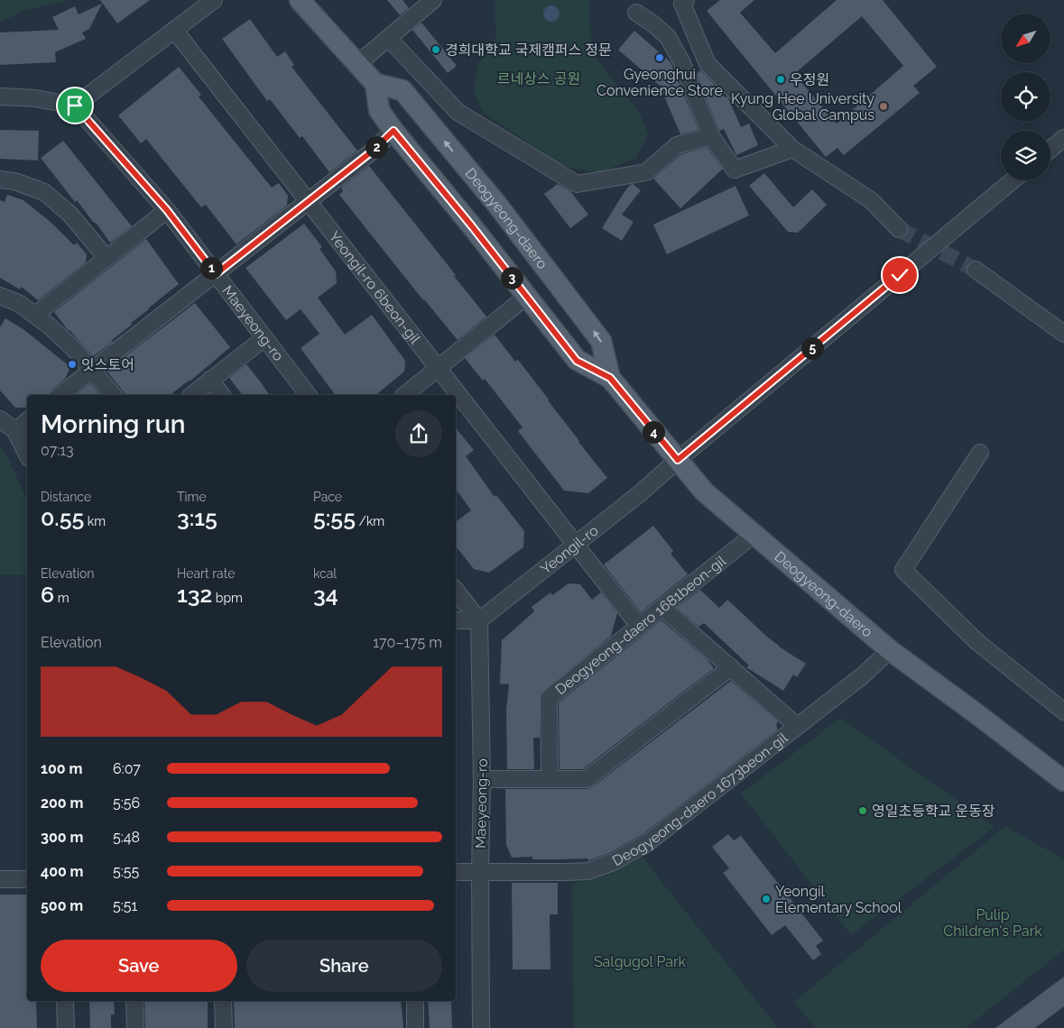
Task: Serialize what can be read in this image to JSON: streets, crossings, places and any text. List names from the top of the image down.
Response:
{
  "streets": {
    "main road": ["Deogyeong-daero"],
    "street": [
      "Yeongil-ro 6beon-gil",
      "Maeyeong-ro",
      "Yeongil-ro",
      "Deogyeong-daero 1681beon-gil",
      "Deogyeong-daero 1673beon-gil"
    ]
  },
  "crossings": [
    ["Deogyeong-daero", "Yeongil-ro"],
    ["Deogyeong-daero", "Deogyeong-daero 1681beon-gil"],
    ["Deogyeong-daero", "Deogyeong-daero 1673beon-gil"],
    ["Yeongil-ro 6beon-gil", "Yeongil-ro"],
    ["Yeongil-ro 6beon-gil", "Deogyeong-daero 1681beon-gil"],
    ["Maeyeong-ro", "Yeongil-ro"],
    ["Maeyeong-ro", "Deogyeong-daero 1673beon-gil"]
  ],
  "parks": ["르네상스 공원", "Pulip Children's Park", "Salgugol Park"],
  "places": [
    "경희대학교 국제캠퍼스 정문",
    "Gyeonghui Convenience Store",
    "우정원",
    "Kyung Hee University Global Campus",
    "잇스토어",
    "영일초등학교 운동장",
    "Yeongil Elementary School"
  ],
  "north": "bottom left",
  "page": {
    "pins": [
      "2",
      "1",
      "3",
      "5",
      "4"
    ],
    "heading": ["Morning run", "07:13"],
    "stats": [
      ["Distance", "0.55 km"],
      ["Time", "3:15"],
      ["Pace", "5:55 /km"],
      ["Elevation", "6 m"],
      ["Heart rate", "132 bpm"],
      ["kcal", "34"]
    ],
    "chart": ["Elevation", "170–175 m"],
    "list": [
      {
        "name": "100 m",
        "note": "6:07"
      },
      {
        "name": "200 m",
        "note": "5:56"
      },
      {
        "name": "300 m",
        "note": "5:48"
      },
      {
        "name": "400 m",
        "note": "5:55"
      },
      {
        "name": "500 m",
        "note": "5:51"
      }
    ],
    "buttons": ["Save", "Share"]
  }
}
